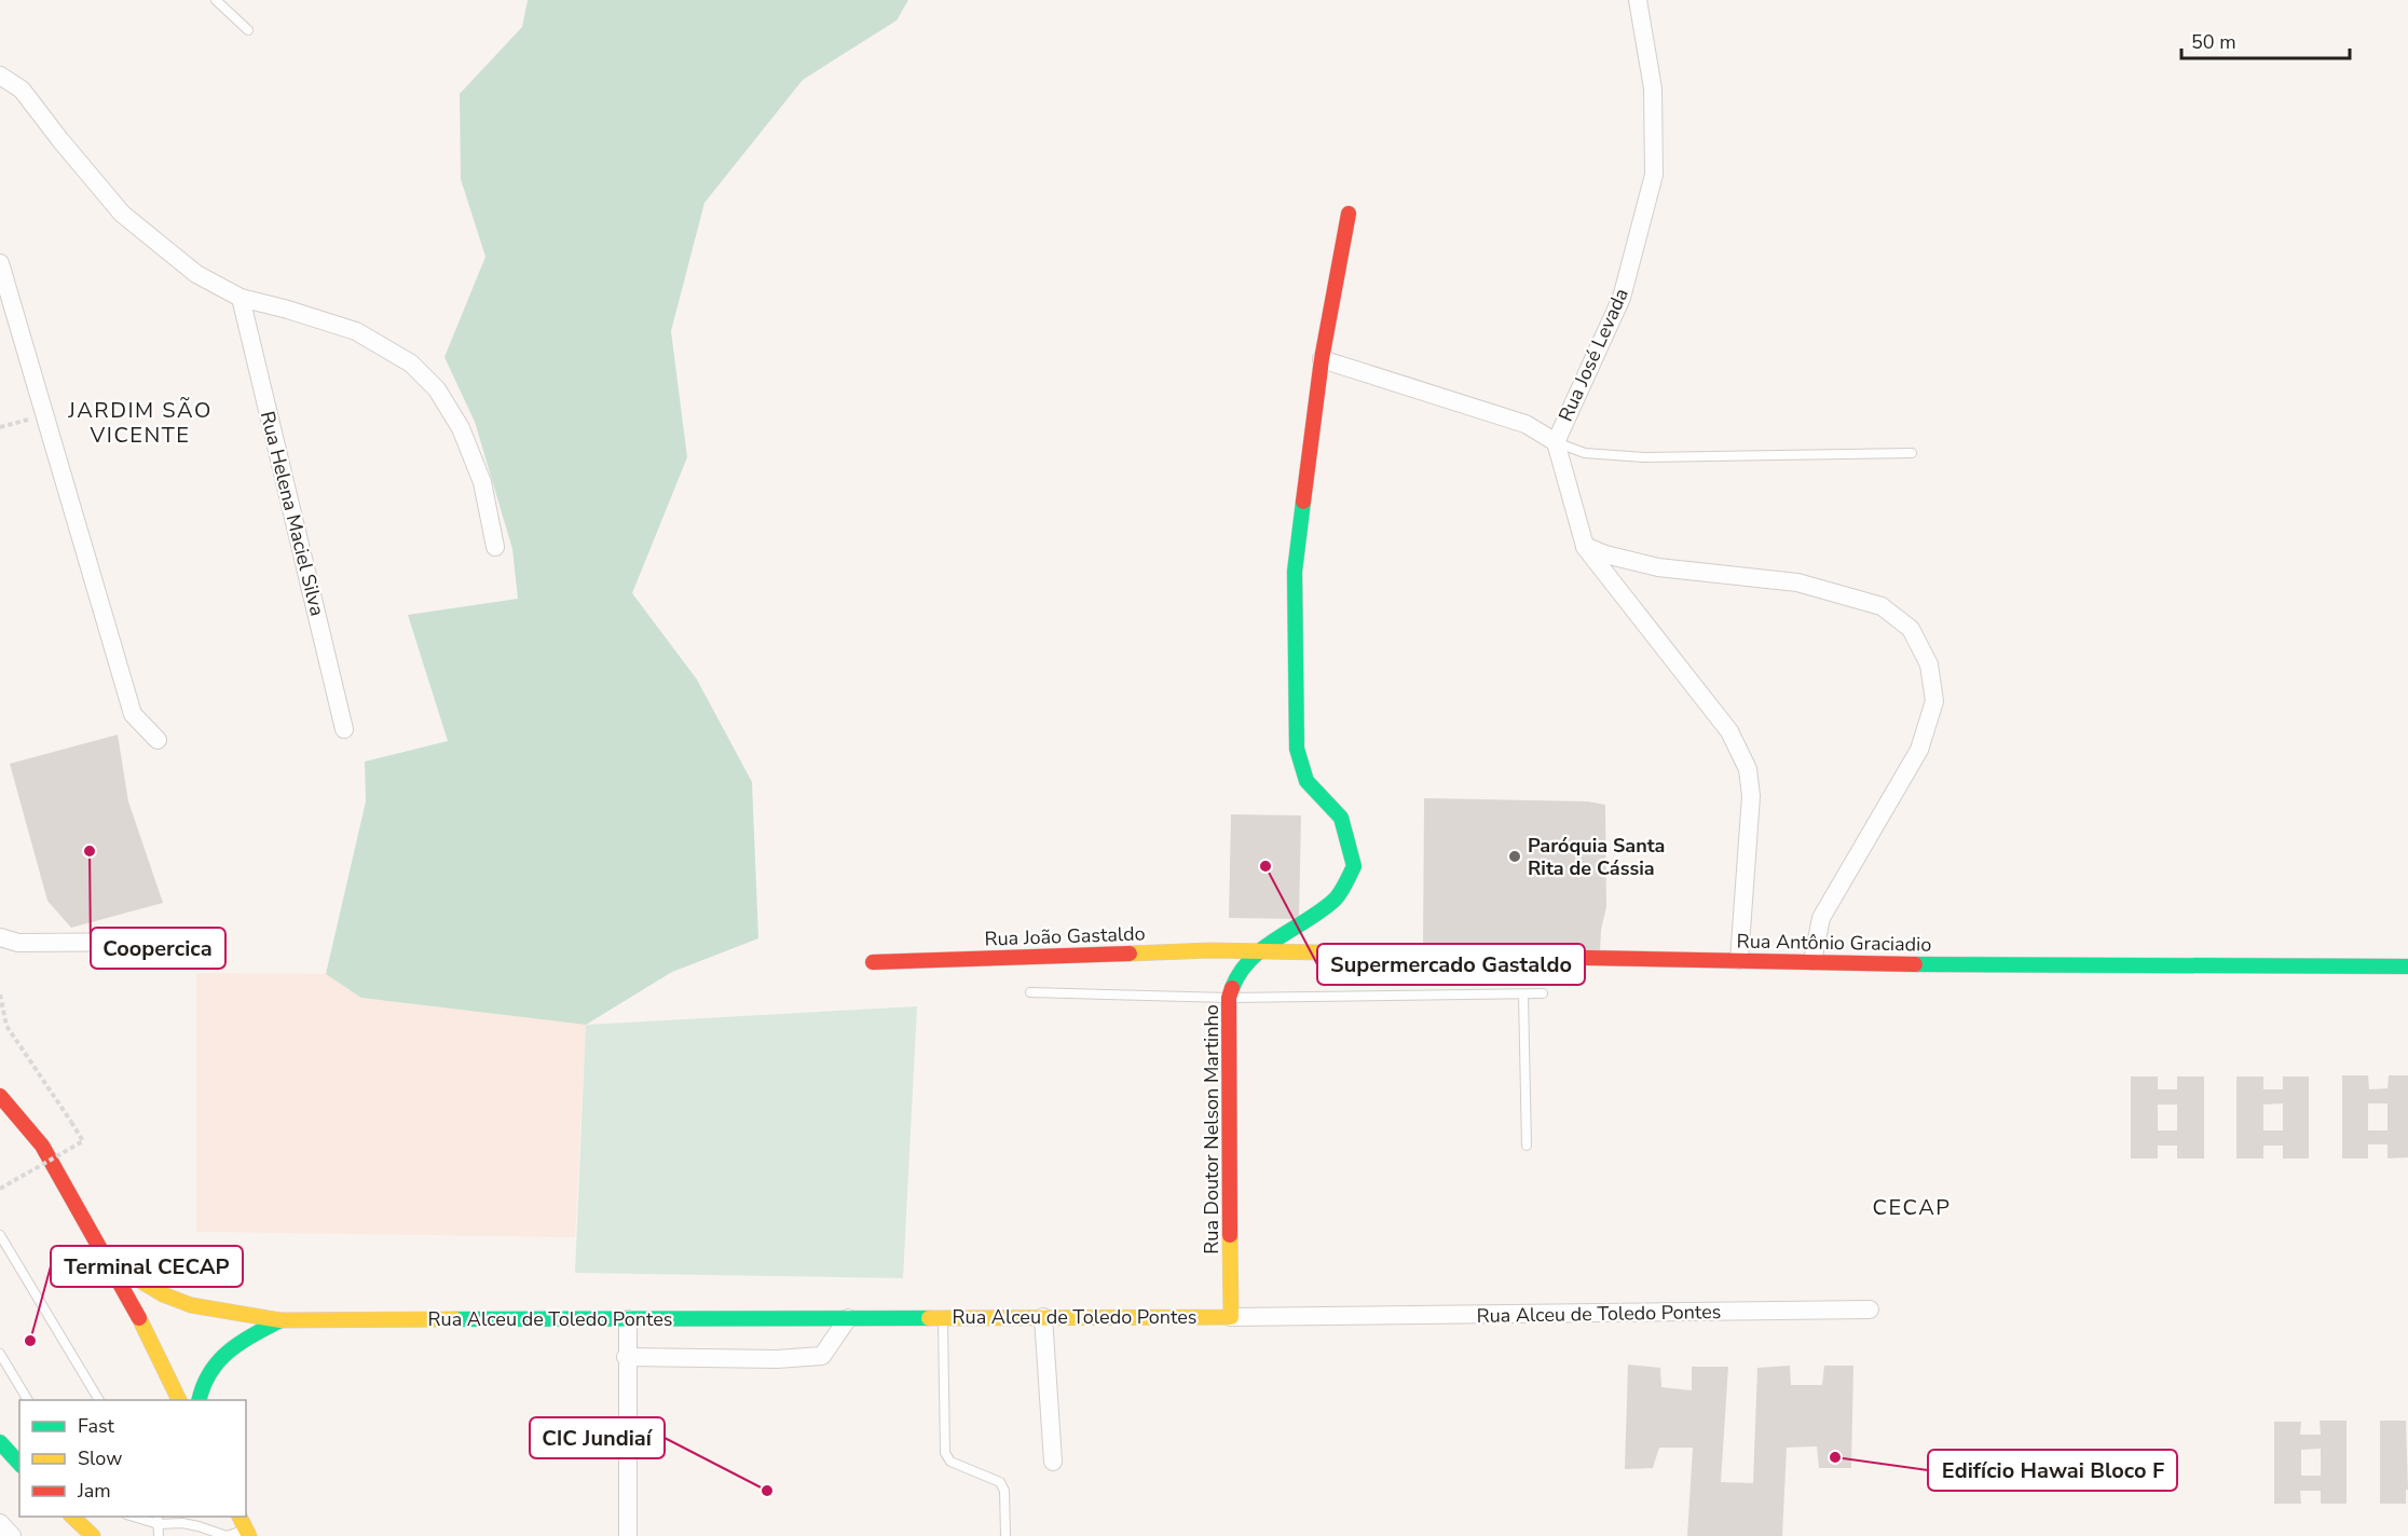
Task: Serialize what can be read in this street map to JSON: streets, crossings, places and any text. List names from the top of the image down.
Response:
{
  "streets": {
    "main road": [
      "Rua João Gastaldo",
      "Rua Antônio Graciadio",
      "Rua Doutor Nelson Martinho",
      "Rua Alceu de Toledo Pontes"
    ],
    "street": ["Rua José Levada", "Rua Helena Maciel Silva"]
  },
  "crossings": [
    ["Rua João Gastaldo", "Rua Antônio Graciadio"],
    ["Rua João Gastaldo", "Rua Doutor Nelson Martinho"],
    ["Rua Antônio Graciadio", "Rua Doutor Nelson Martinho"],
    ["Rua Doutor Nelson Martinho", "Rua Alceu de Toledo Pontes"]
  ],
  "districts": ["JARDIM SÃO VICENTE", "CECAP"],
  "places": [
    "Coopercica",
    "Paróquia Santa Rita de Cássia",
    "Supermercado Gastaldo",
    "Terminal CECAP",
    "Edifício Hawai Bloco F",
    "CIC Jundiaí"
  ],
  "legend": ["Fast", "Slow", "Jam"],
  "scale_bar": "50 m"
}
